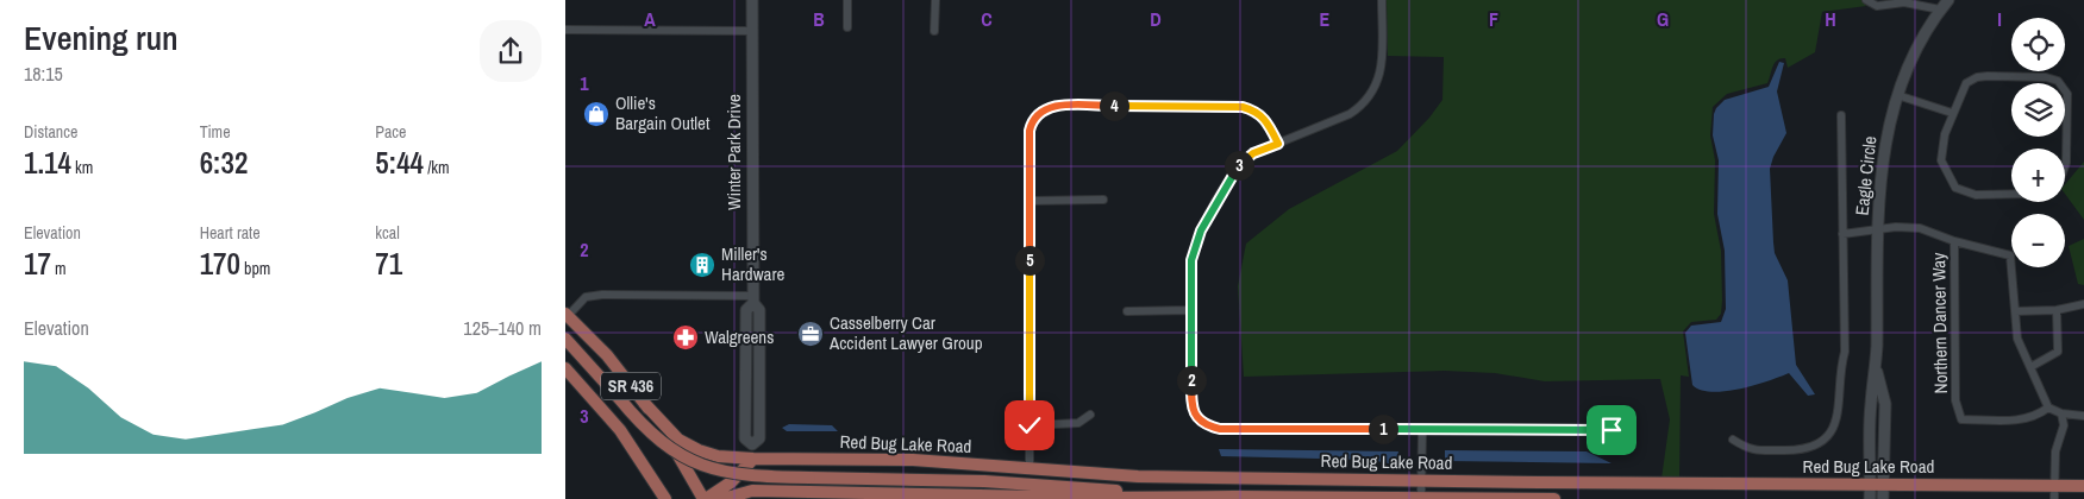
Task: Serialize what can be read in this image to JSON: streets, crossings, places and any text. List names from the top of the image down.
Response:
{
  "streets": {
    "main road": ["SR 436", "Red Bug Lake Road"],
    "street": ["Winter Park Drive", "Eagle Circle", "Northern Dancer Way"]
  },
  "crossings": [
    ["Winter Park Drive", "Red Bug Lake Road"],
    ["Eagle Circle", "Red Bug Lake Road"],
    ["SR 436", "Red Bug Lake Road"]
  ],
  "places": {
    "shop": ["Ollie's Bargain Outlet"],
    "building": ["Miller's Hardware"],
    "office": ["Casselberry Car Accident Lawyer Group"],
    "pharmacy": ["Walgreens"]
  },
  "page": {
    "heading": ["Evening run", "18:15"],
    "map_buttons": ["+", "−"],
    "pins": [
      "4",
      "3",
      "5",
      "2",
      "1"
    ],
    "stats": [
      ["Distance", "1.14 km"],
      ["Time", "6:32"],
      ["Pace", "5:44 /km"],
      ["Elevation", "17 m"],
      ["Heart rate", "170 bpm"],
      ["kcal", "71"]
    ],
    "chart": ["Elevation", "125–140 m"]
  },
  "grid": {
    "columns": [
      "A",
      "B",
      "C",
      "D",
      "E",
      "F",
      "G",
      "H",
      "I"
    ],
    "rows": ["1", "2", "3"]
  }
}
